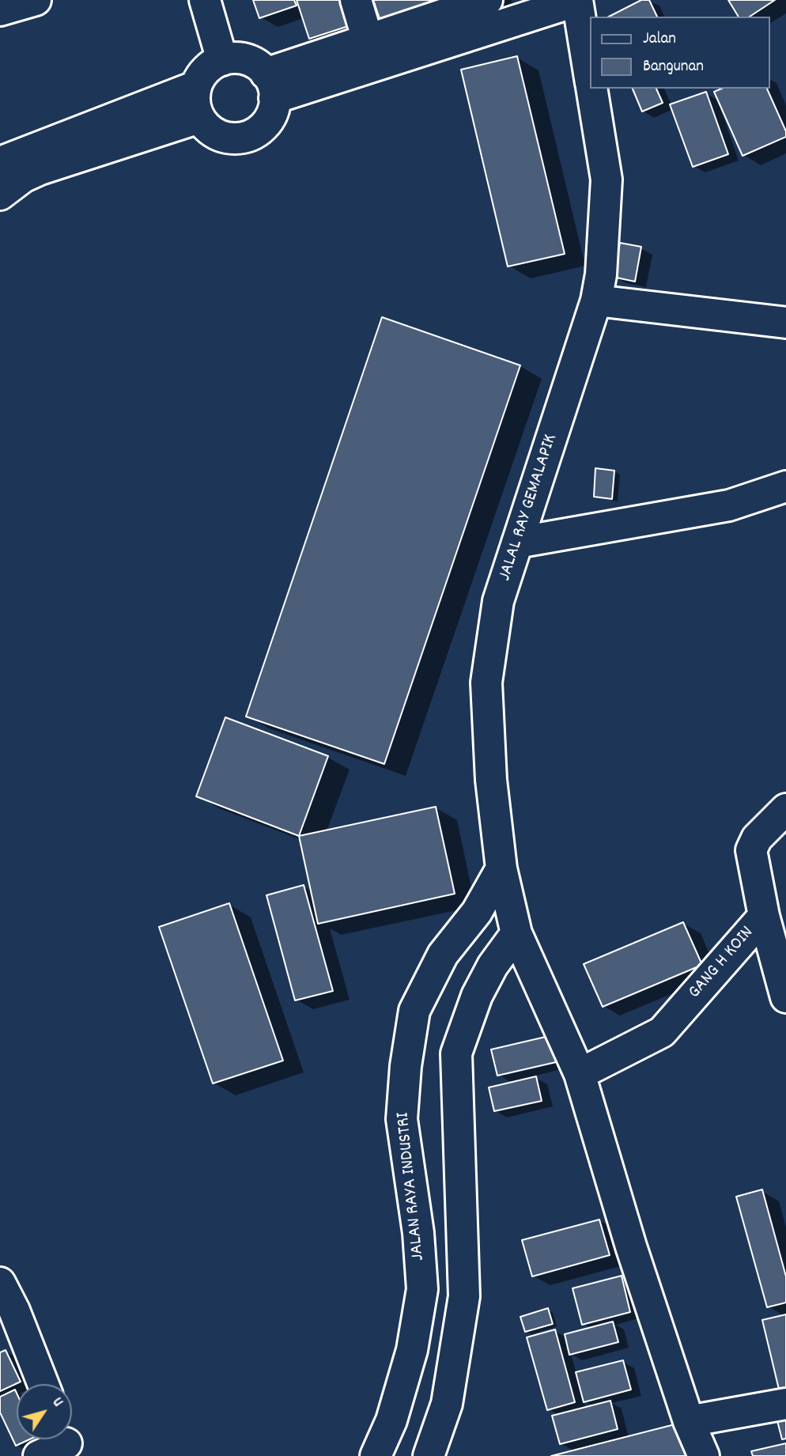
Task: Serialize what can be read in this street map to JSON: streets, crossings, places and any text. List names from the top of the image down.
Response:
{
  "streets": {
    "street": ["JALAL RAY GEMALAPIK", "GANG H KOIN", "JALAN RAYA INDUSTRI"]
  },
  "crossings": [
    ["JALAL RAY GEMALAPIK", "GANG H KOIN"],
    ["JALAL RAY GEMALAPIK", "JALAN RAYA INDUSTRI"]
  ],
  "legend": ["Jalan", "Bangunan"],
  "north": "top right"
}
